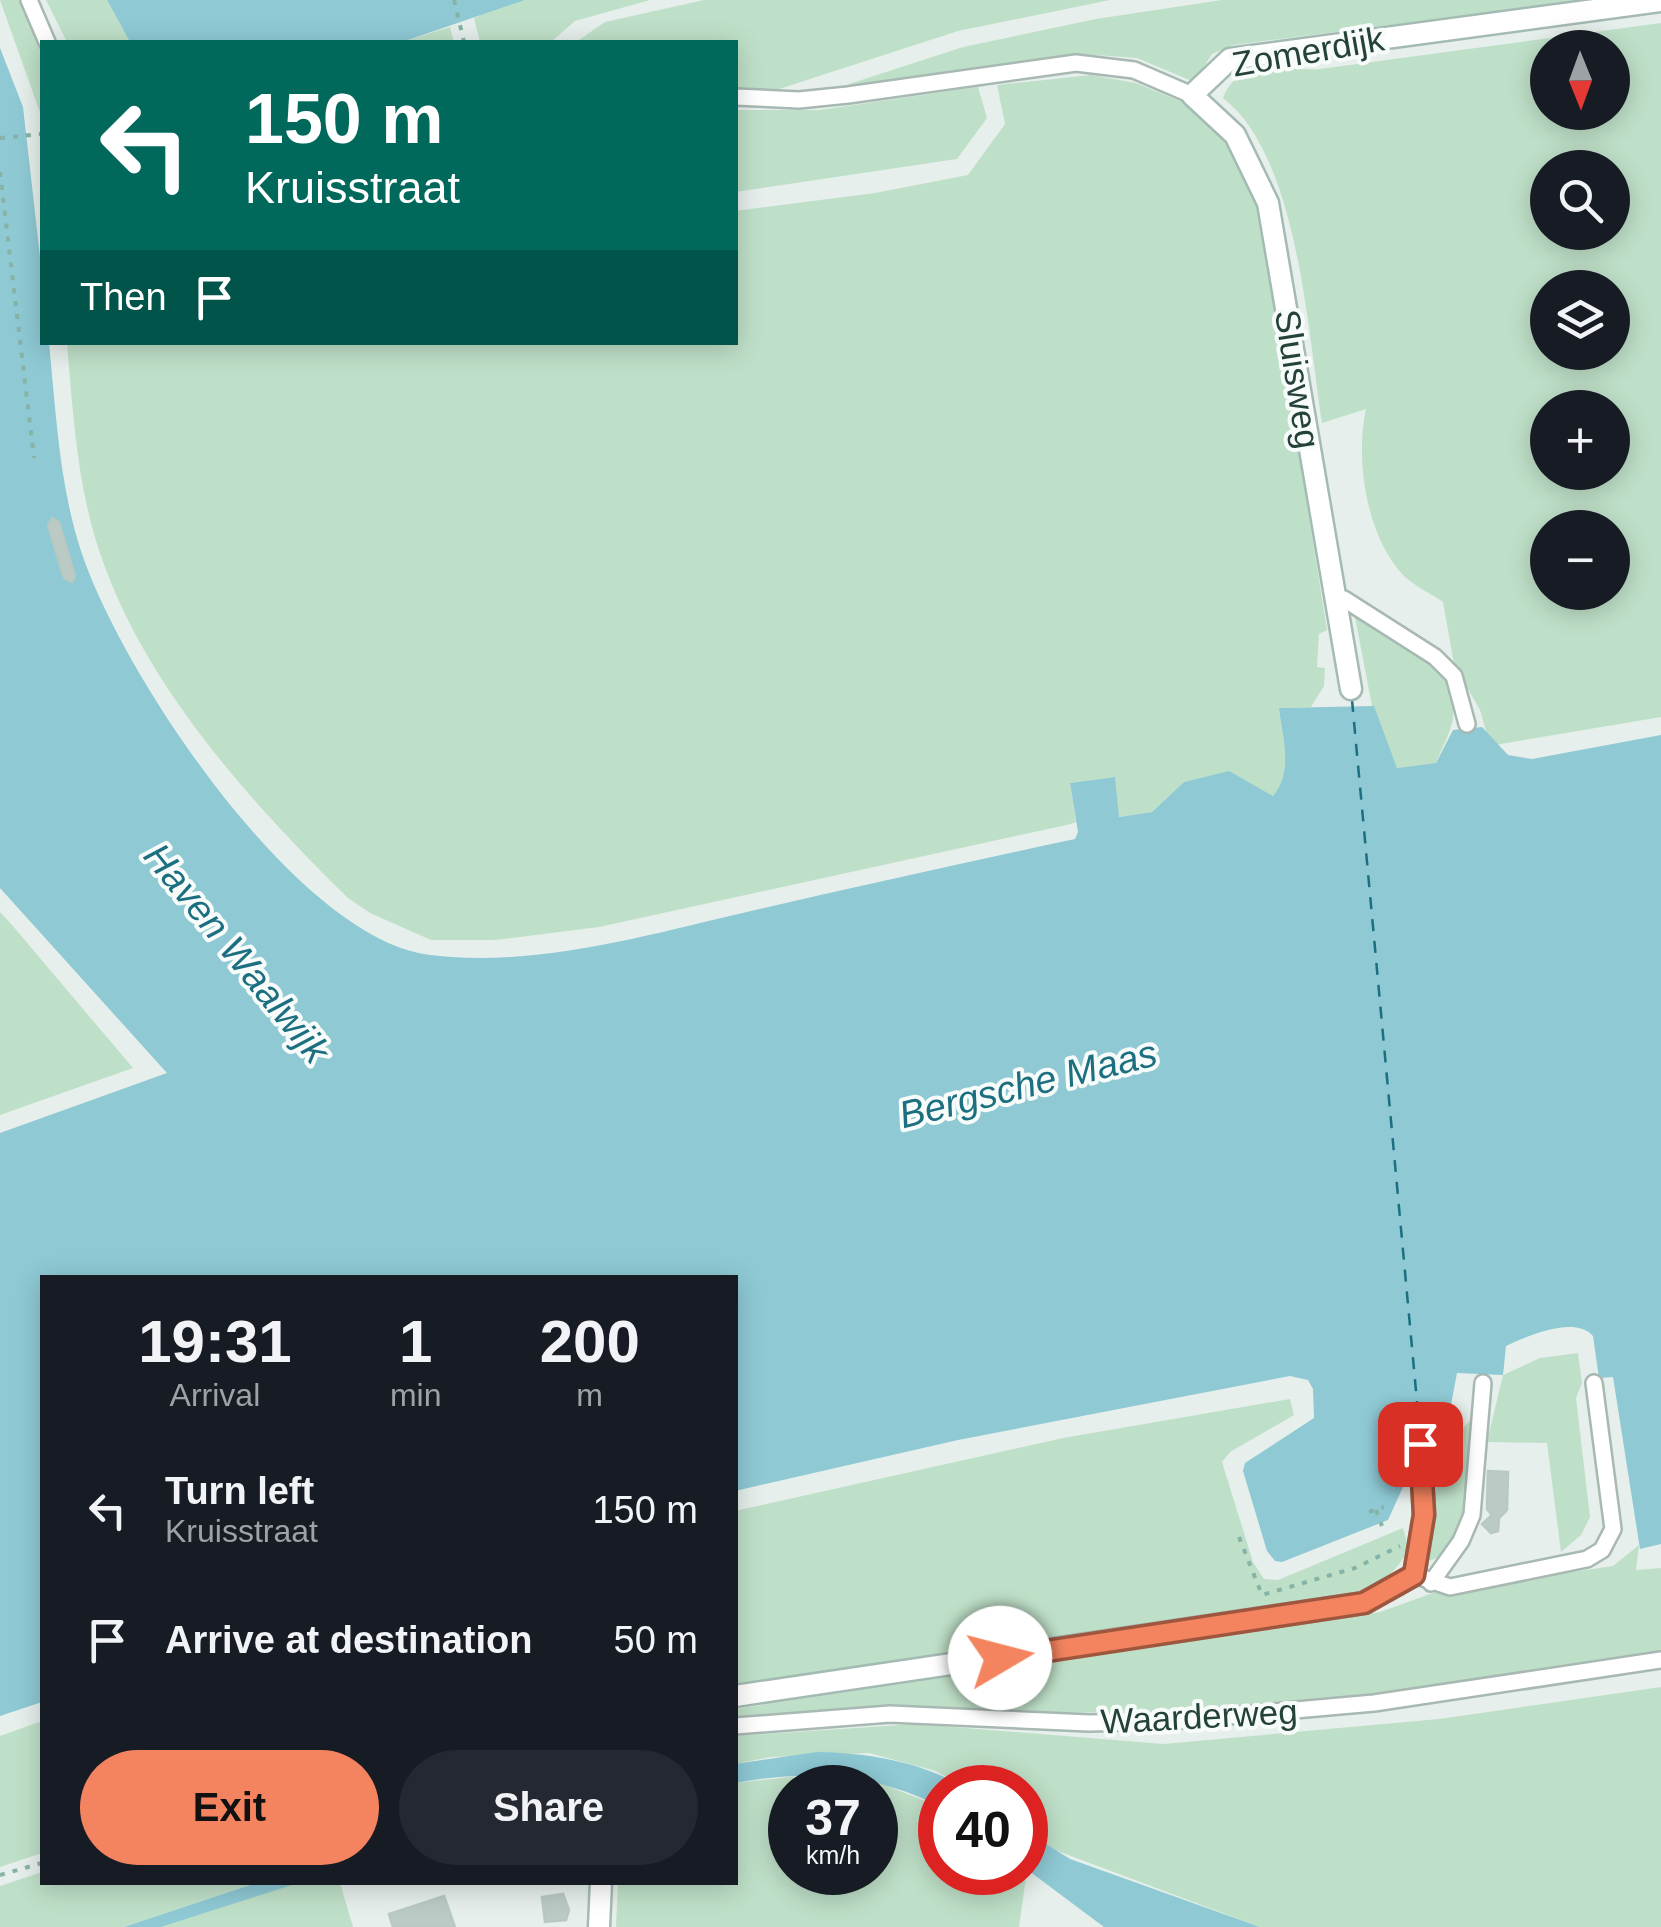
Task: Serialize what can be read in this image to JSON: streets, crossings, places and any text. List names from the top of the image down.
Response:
{
  "streets": {
    "street": ["Zomerdijk", "Sluisweg", "Waarderweg"]
  },
  "crossings": [
    ["Zomerdijk", "Sluisweg"]
  ],
  "water": ["Haven Waalwijk", "Bergsche Maas"],
  "north": "bottom",
  "page": {
    "map_buttons": ["+", "−"],
    "turn": ["150 m", "Kruisstraat"],
    "then": "Then",
    "eta": [
      "19:31",
      "Arrival",
      "1",
      "min",
      "200",
      "m"
    ],
    "list": [
      {
        "name": "Turn left",
        "note": "Kruisstraat",
        "value": "150 m"
      },
      {
        "name": "Arrive at destination",
        "value": "50 m"
      }
    ],
    "buttons": ["Exit", "Share"],
    "speed": "37 km/h",
    "limit": "40"
  }
}
